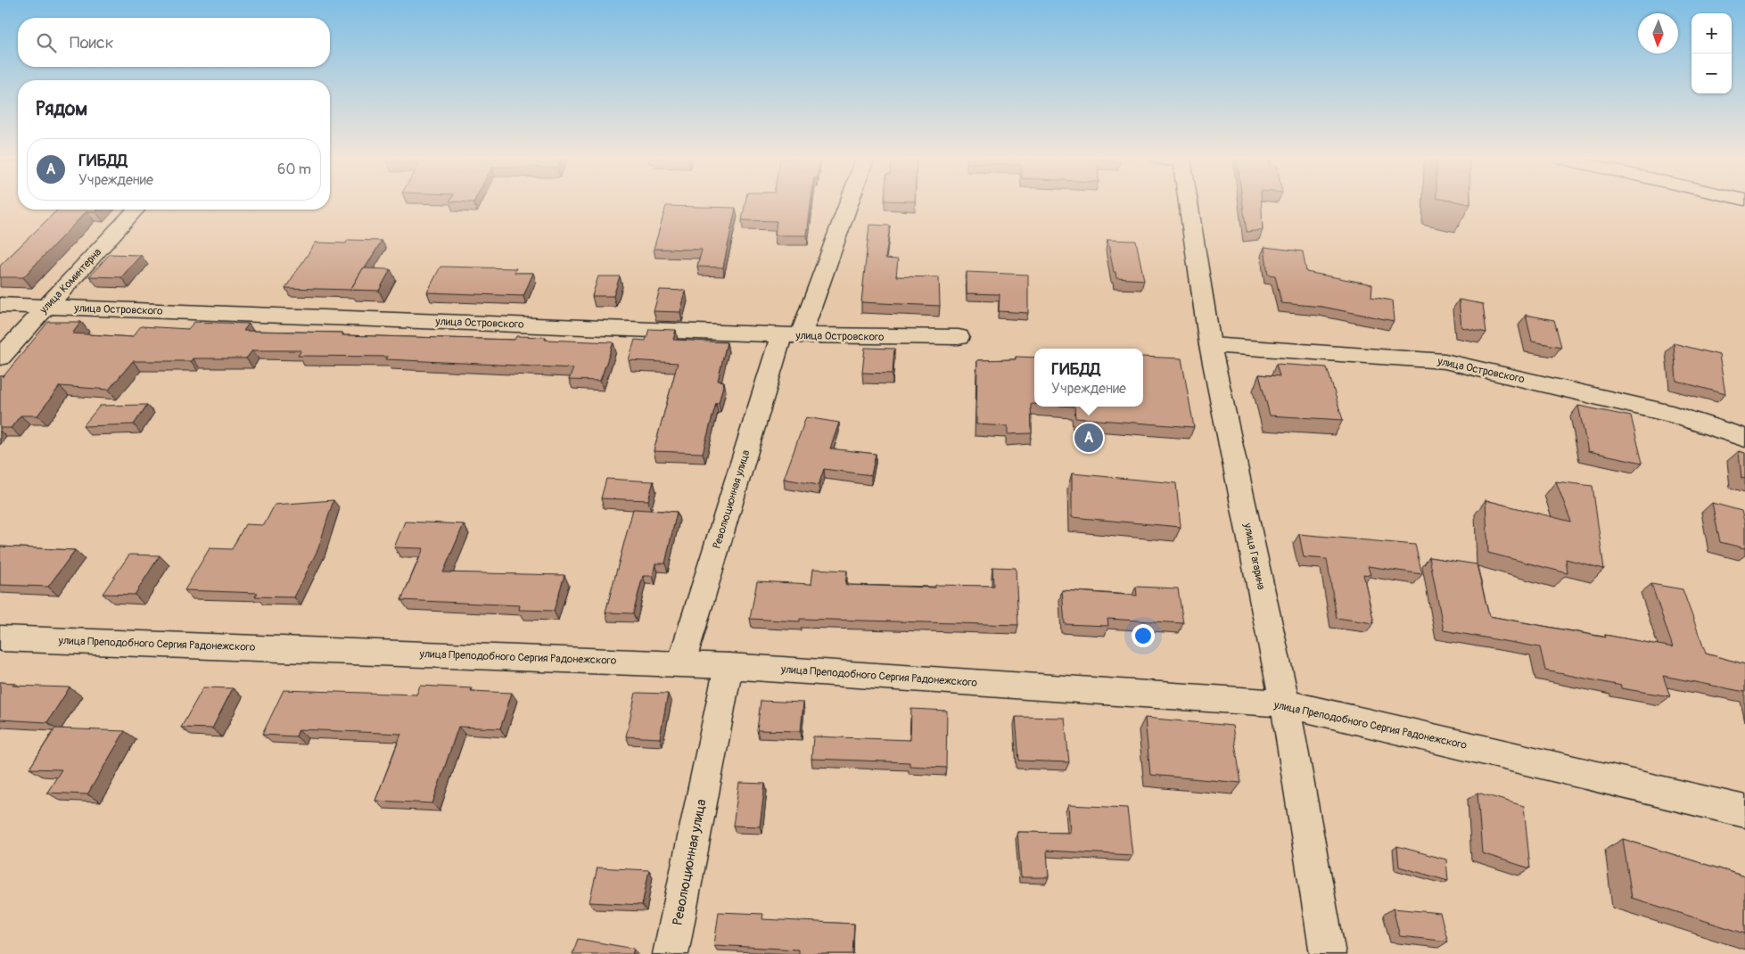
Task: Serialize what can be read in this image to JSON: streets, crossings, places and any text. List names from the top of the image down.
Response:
{
  "streets": {
    "street": [
      "улица Коминтерна",
      "улица Островского",
      "Революционная улица",
      "улица Гагарина",
      "улица Преподобного Сергия Радонежского"
    ]
  },
  "crossings": [
    ["улица Коминтерна", "улица Островского"],
    ["улица Островского", "Революционная улица"],
    ["улица Островского", "улица Гагарина"],
    ["Революционная улица", "улица Преподобного Сергия Радонежского"],
    ["улица Гагарина", "улица Преподобного Сергия Радонежского"]
  ],
  "north": "bottom",
  "page": {
    "map_buttons": ["+", "−"],
    "search": "Поиск",
    "heading": "Рядом",
    "list": [
      {
        "mark": "A",
        "name": "ГИБДД",
        "note": "Учреждение",
        "value": "60 m"
      }
    ],
    "popup": ["ГИБДД", "Учреждение"],
    "pins": "A"
  }
}
